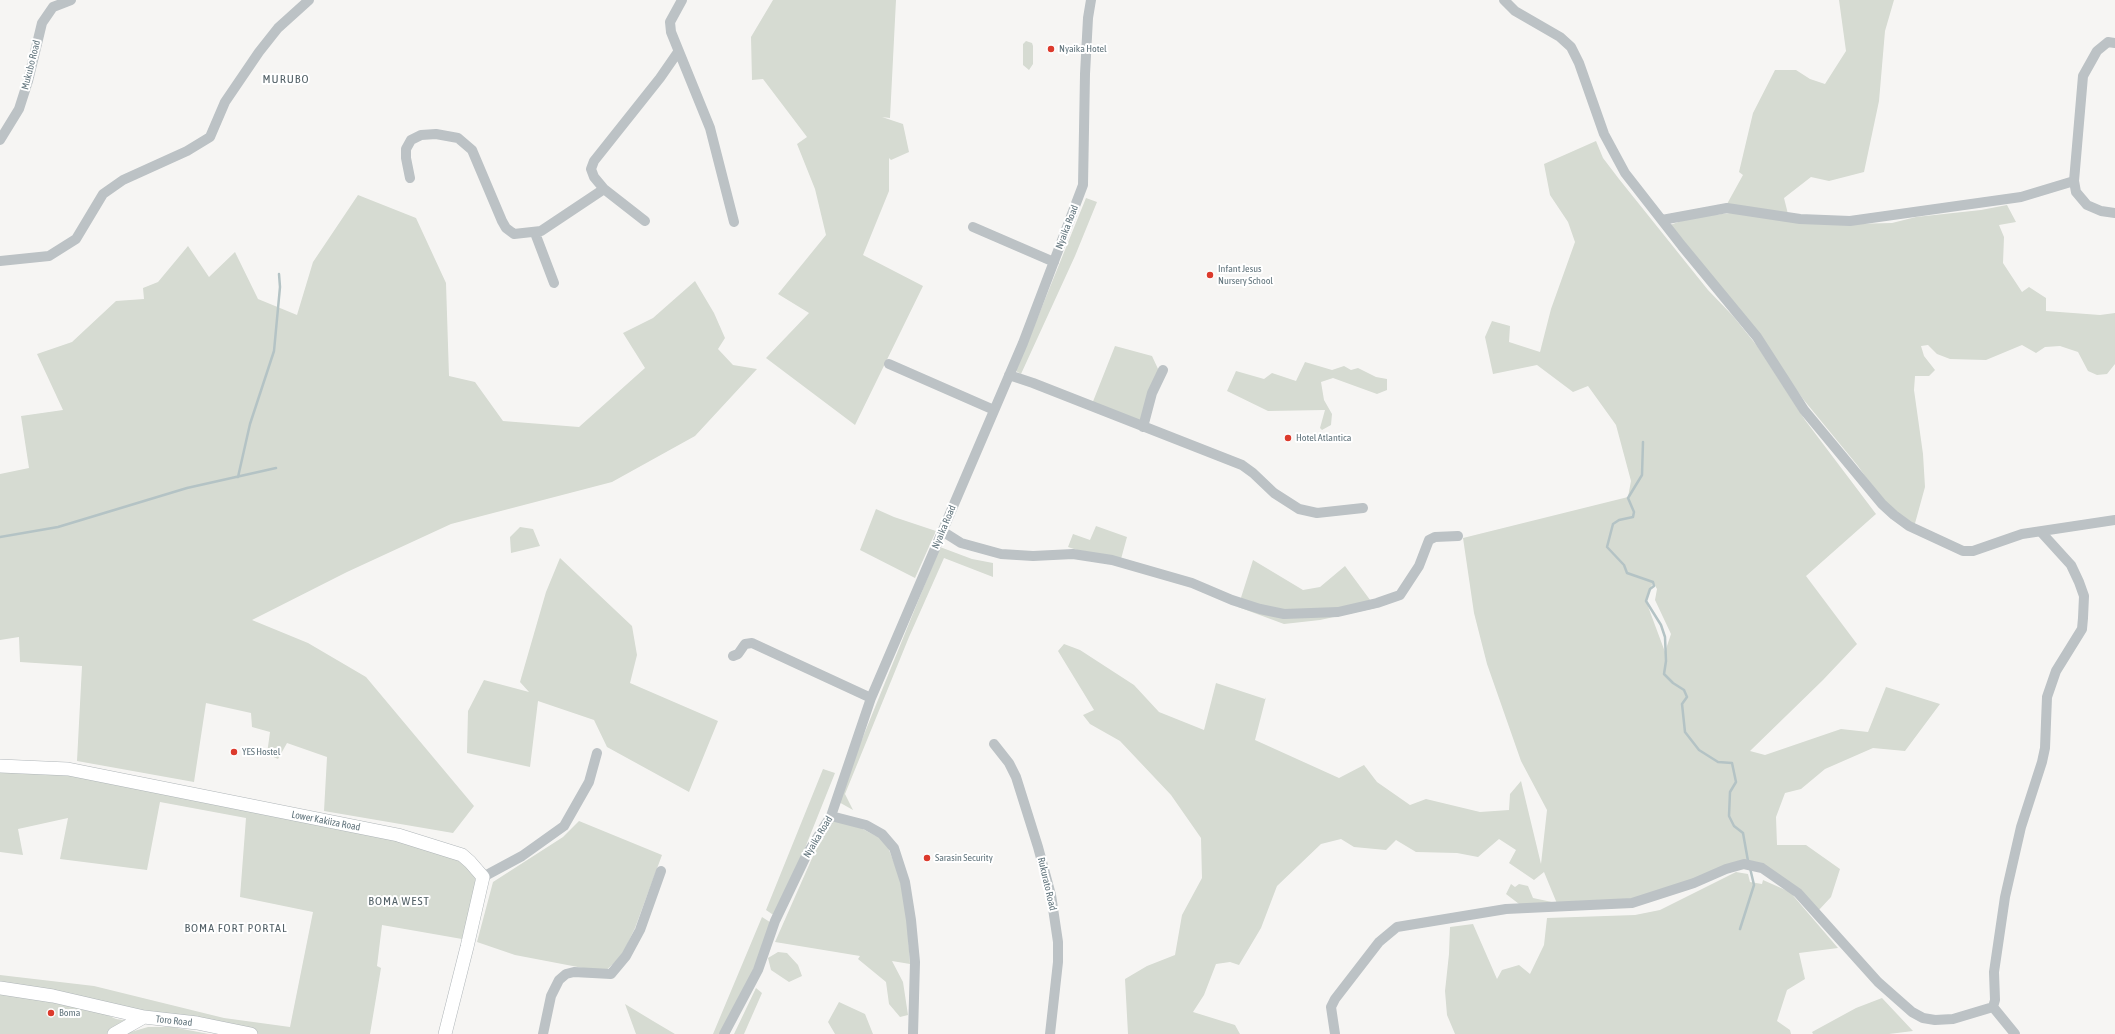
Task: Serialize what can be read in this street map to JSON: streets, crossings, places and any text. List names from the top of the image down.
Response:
{
  "streets": {
    "main road": ["Lower Kakiiza Road", "Toro Road"],
    "street": ["Mukubo Road", "Nyaika Road", "Rukurato Road"]
  },
  "districts": ["MURUBO", "BOMA WEST", "BOMA FORT PORTAL"],
  "places": [
    "Nyaika Hotel",
    "Infant Jesus Nursery School",
    "Hotel Atlantica",
    "YES Hostel",
    "Sarasin Security",
    "Boma"
  ]
}
